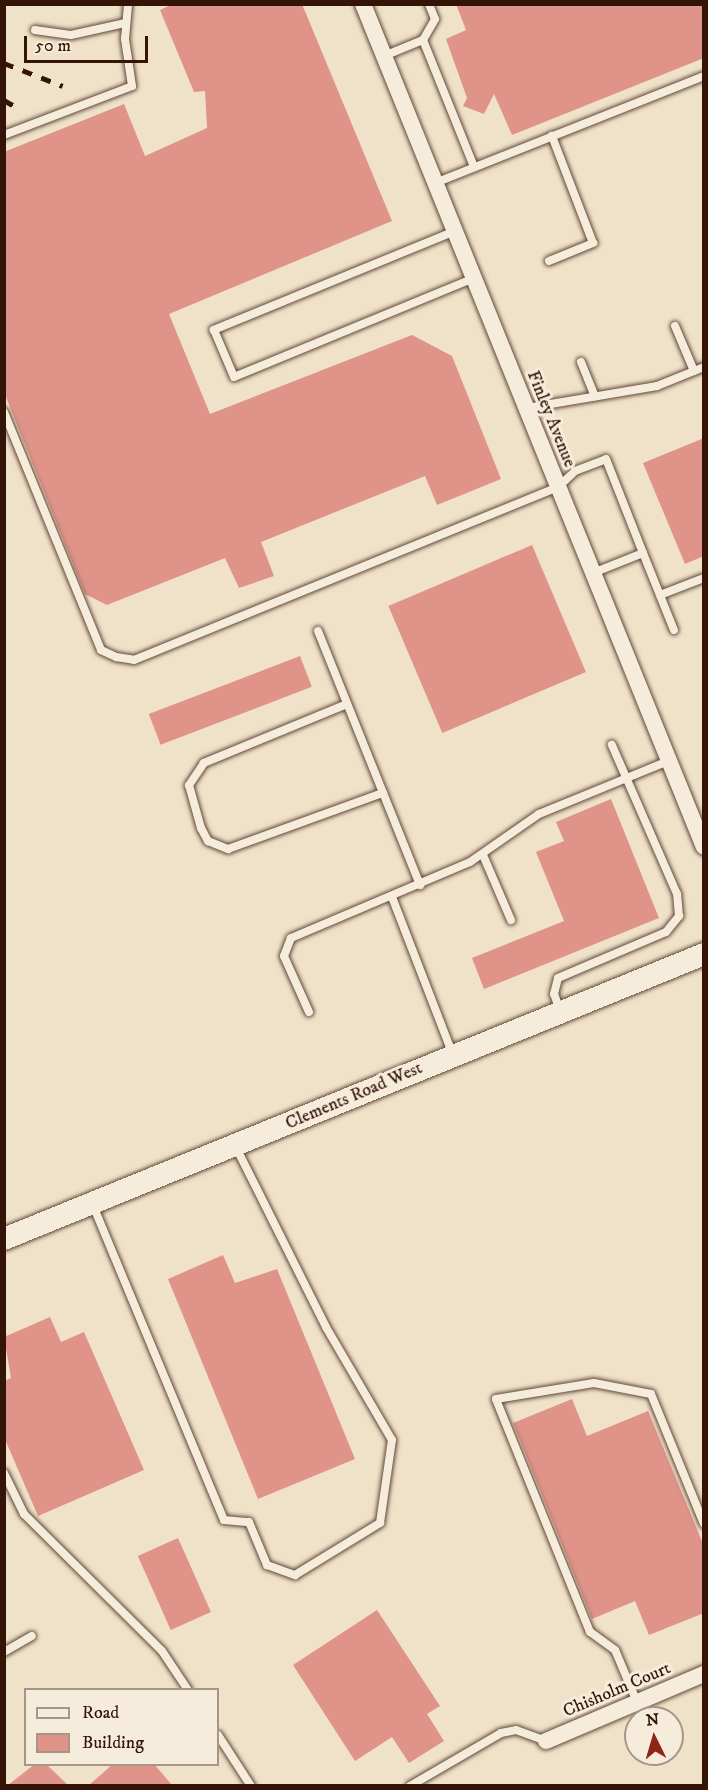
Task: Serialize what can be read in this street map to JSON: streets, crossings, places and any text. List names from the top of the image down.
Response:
{
  "streets": {
    "street": ["Finley Avenue", "Clements Road West", "Chisholm Court"]
  },
  "legend": ["Road", "Building"],
  "scale_bar": "50 m",
  "north": "top"
}
